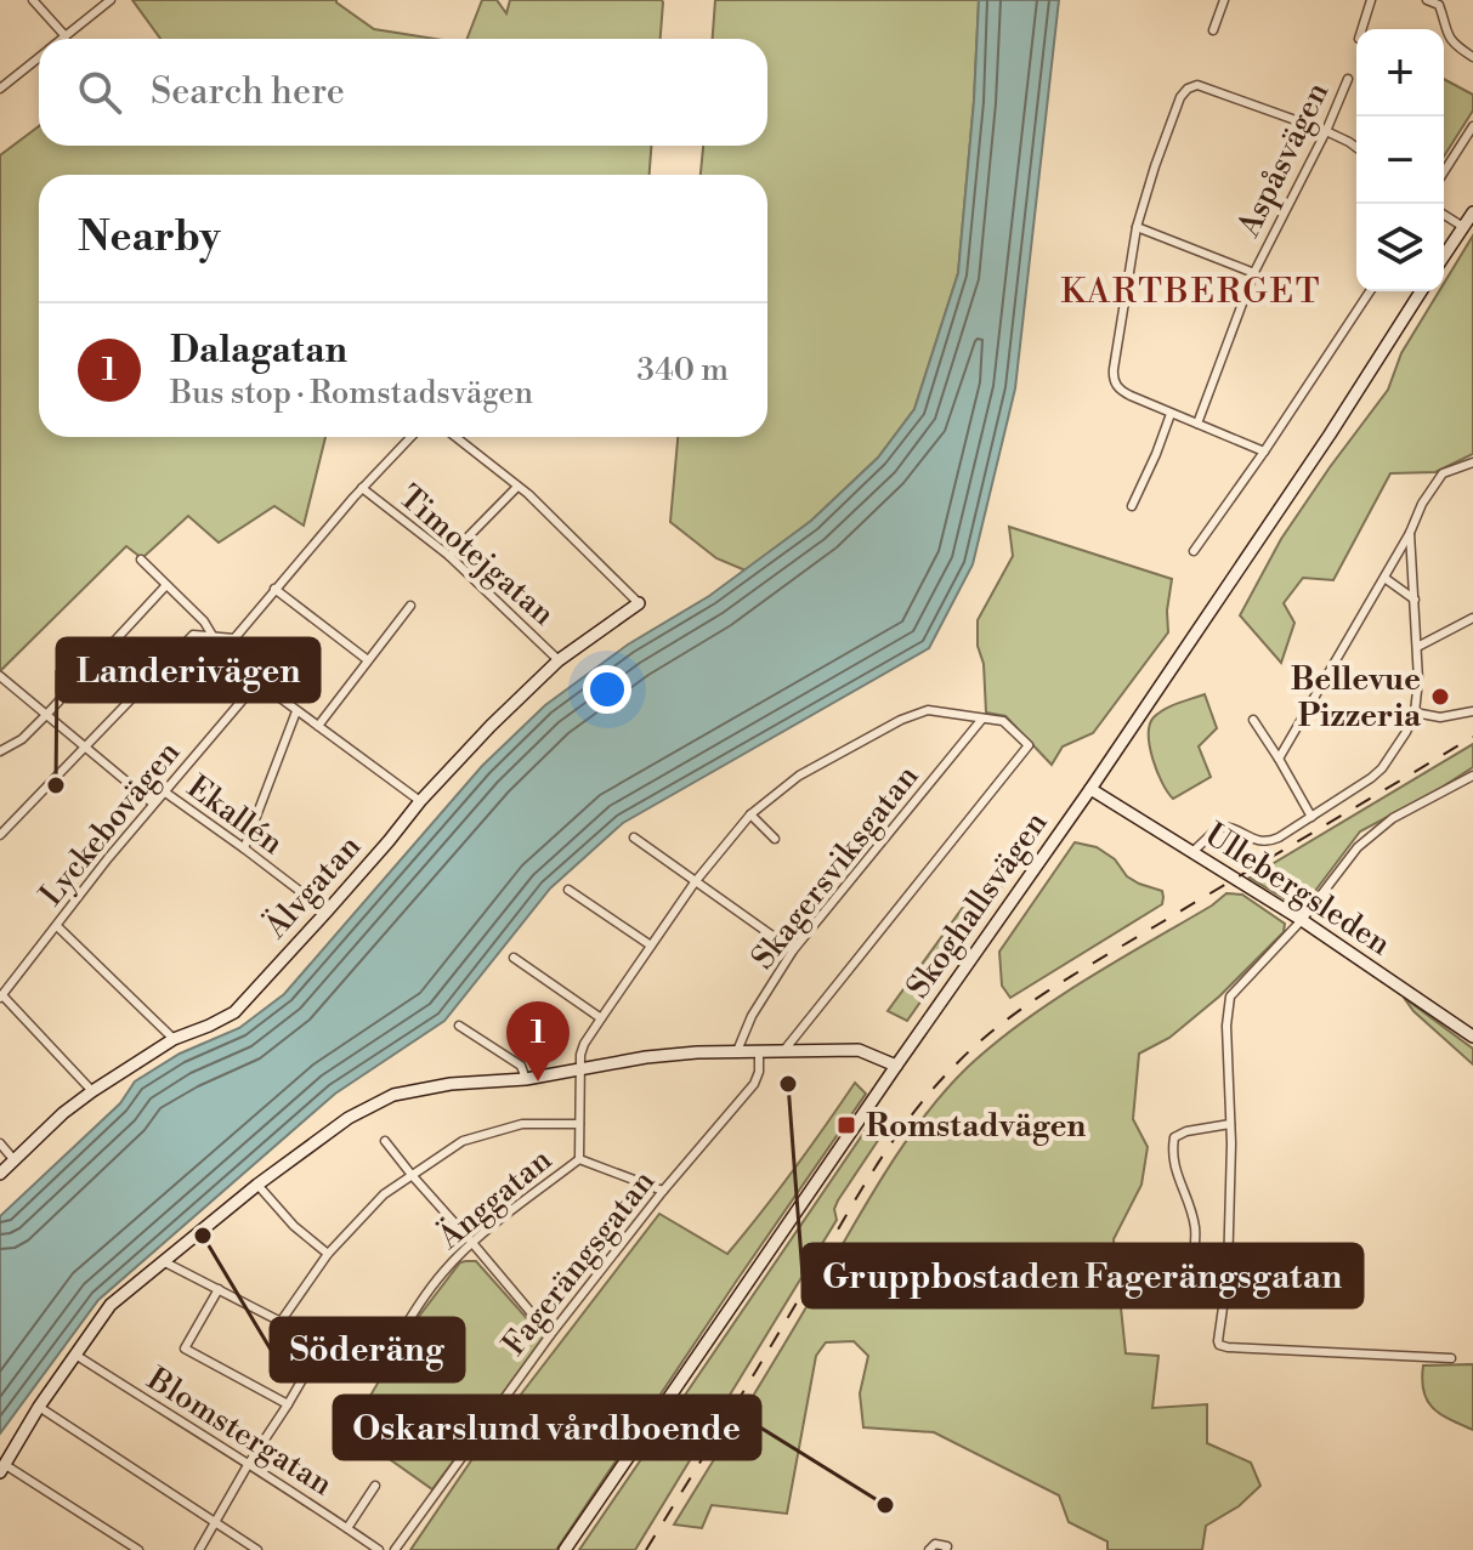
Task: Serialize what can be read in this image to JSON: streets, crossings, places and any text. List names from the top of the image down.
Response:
{
  "streets": {
    "main road": ["Älvgatan", "Ullebergsleden", "Skoghallsvägen"],
    "street": [
      "Aspåsvägen",
      "Timotejgatan",
      "Ekallén",
      "Lyckebovägen",
      "Skagersviksgatan",
      "Änggatan",
      "Fagerängsgatan",
      "Blomstergatan"
    ]
  },
  "crossings": [
    ["Timotejgatan", "Älvgatan"],
    ["Ekallén", "Lyckebovägen"],
    ["Ekallén", "Älvgatan"],
    ["Ullebergsleden", "Skoghallsvägen"]
  ],
  "districts": ["KARTBERGET"],
  "places": {
    "other": [
      "Bellevue Pizzeria",
      "Landerivägen",
      "Gruppbostaden Fagerängsgatan",
      "Söderäng",
      "Oskarslund vårdboende"
    ],
    "transit": ["Romstadvägen"]
  },
  "page": {
    "map_buttons": ["+", "−"],
    "search": "Search here",
    "heading": "Nearby",
    "list": [
      {
        "mark": "1",
        "name": "Dalagatan",
        "note": "Bus stop · Romstadsvägen",
        "value": "340 m"
      }
    ],
    "pins": "1"
  }
}
